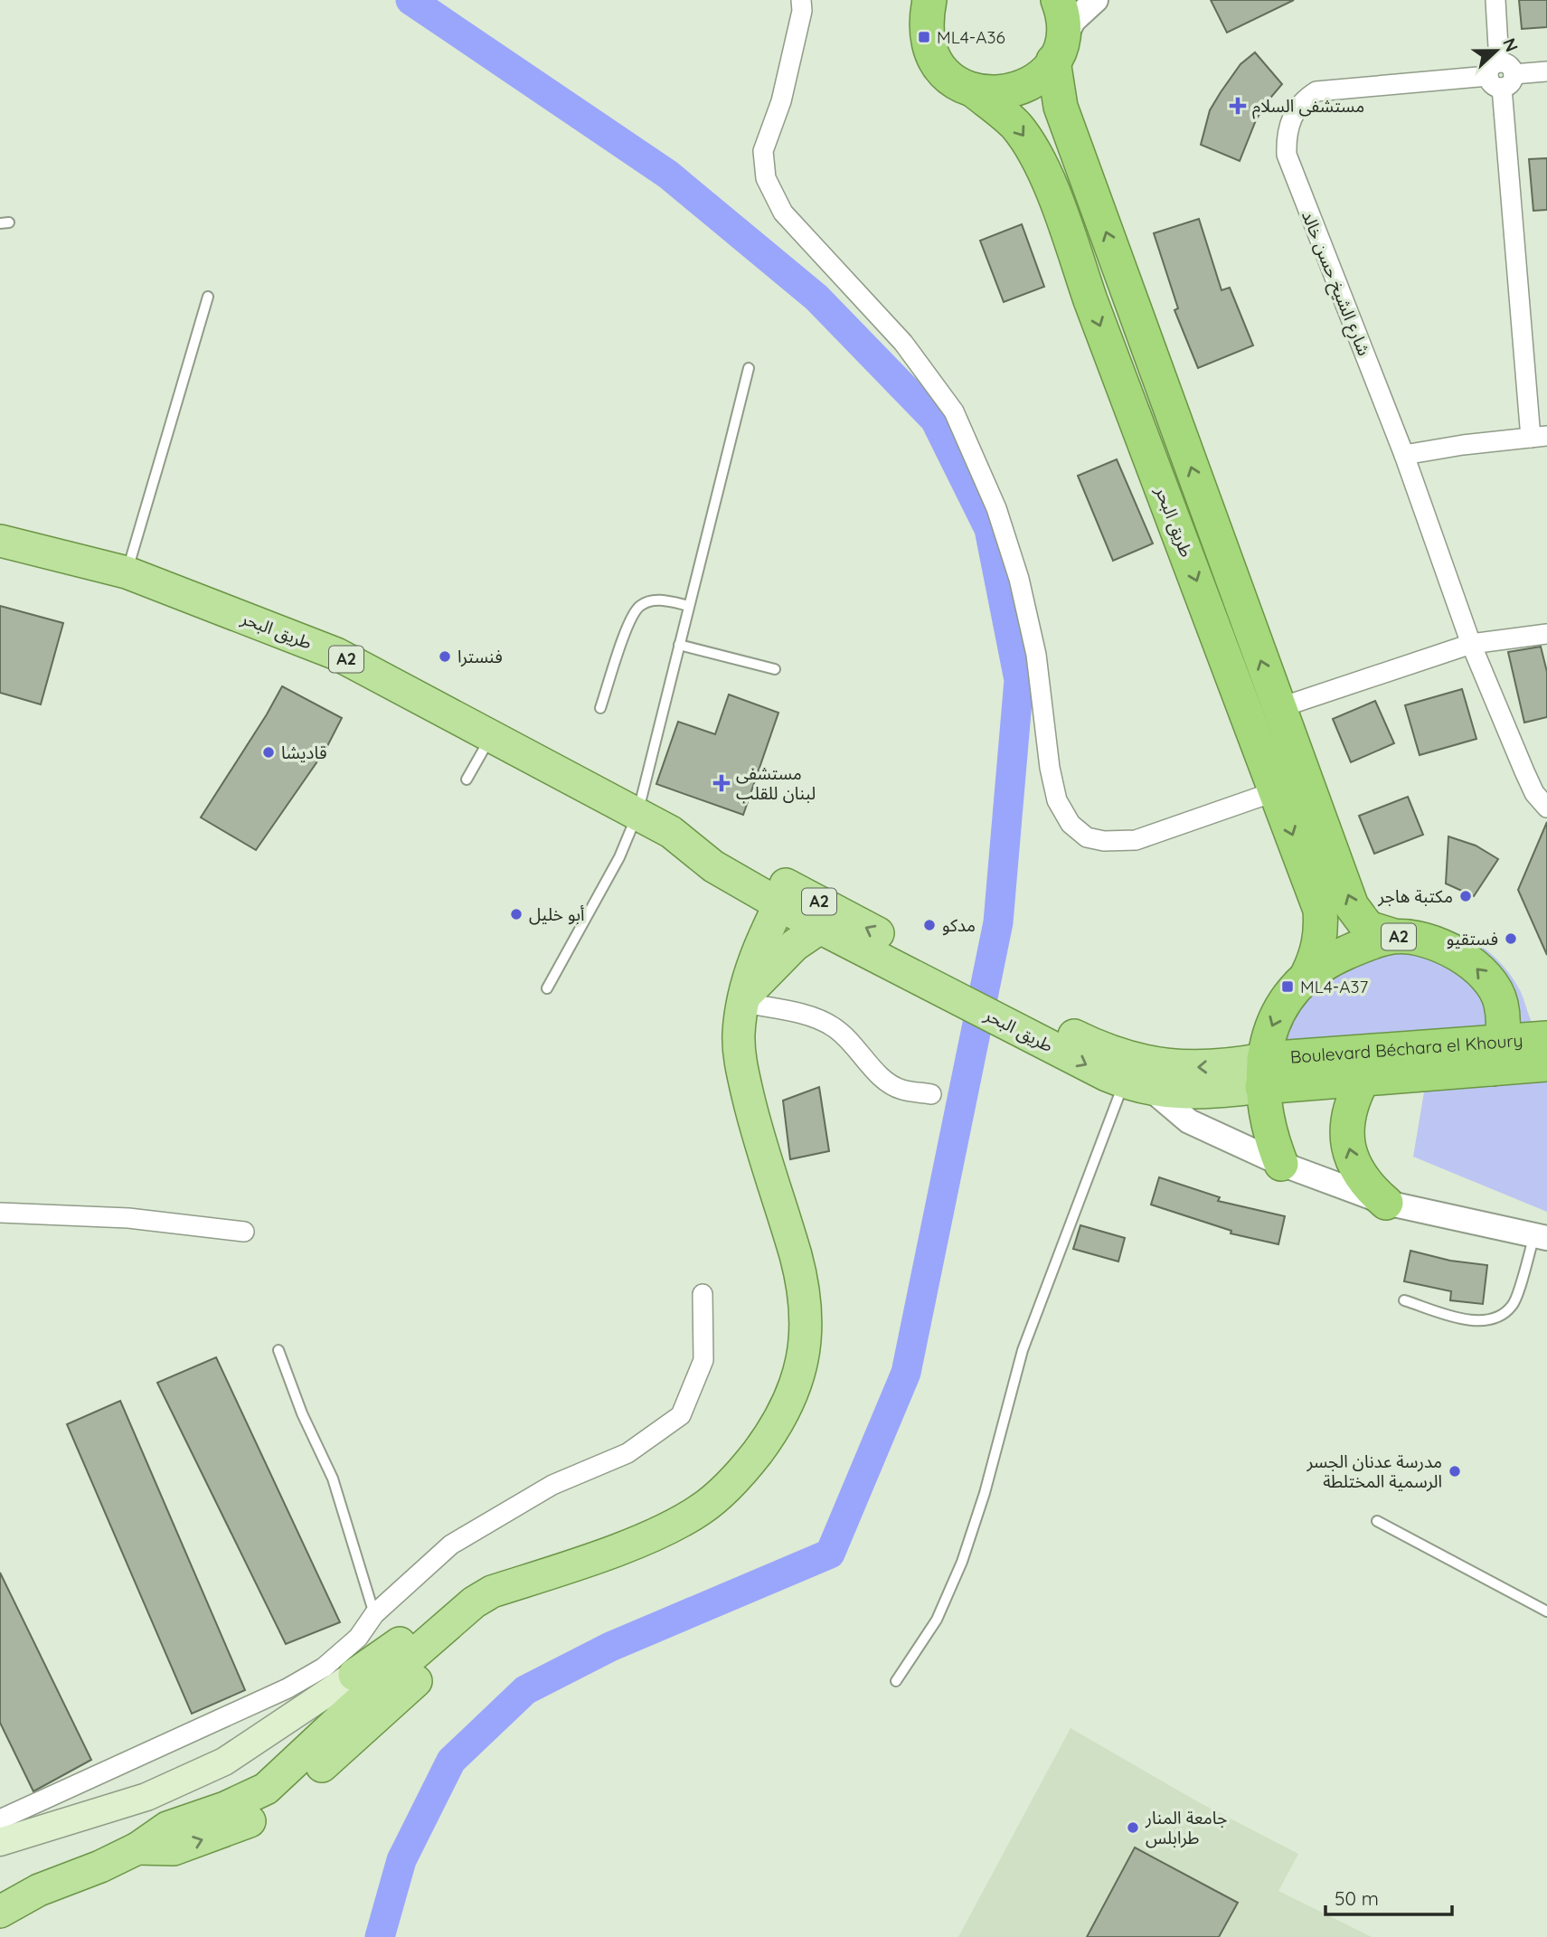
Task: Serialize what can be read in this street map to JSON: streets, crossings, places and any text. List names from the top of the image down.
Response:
{
  "streets": {
    "highway": ["طريق البحر", "A2", "Boulevard Béchara el Khoury"],
    "street": ["شارع الشيخ حسن خالد"]
  },
  "crossings": [
    ["طريق البحر", "A2"],
    ["طريق البحر", "Boulevard Béchara el Khoury"],
    ["A2", "Boulevard Béchara el Khoury"]
  ],
  "places": {
    "transit": ["ML4-A36", "ML4-A37"],
    "health": ["مستشفى السلام", "مستشفى لبنان للقلب"],
    "other": [
      "فنسترا",
      "قاديشا",
      "مكتبة هاجر",
      "أبو خليل",
      "مدكو",
      "فستقيو",
      "مدرسة عدنان الجسر الرسمية المختلطة",
      "جامعة المنار طرابلس"
    ]
  },
  "scale_bar": "50 m",
  "north": "right"
}
